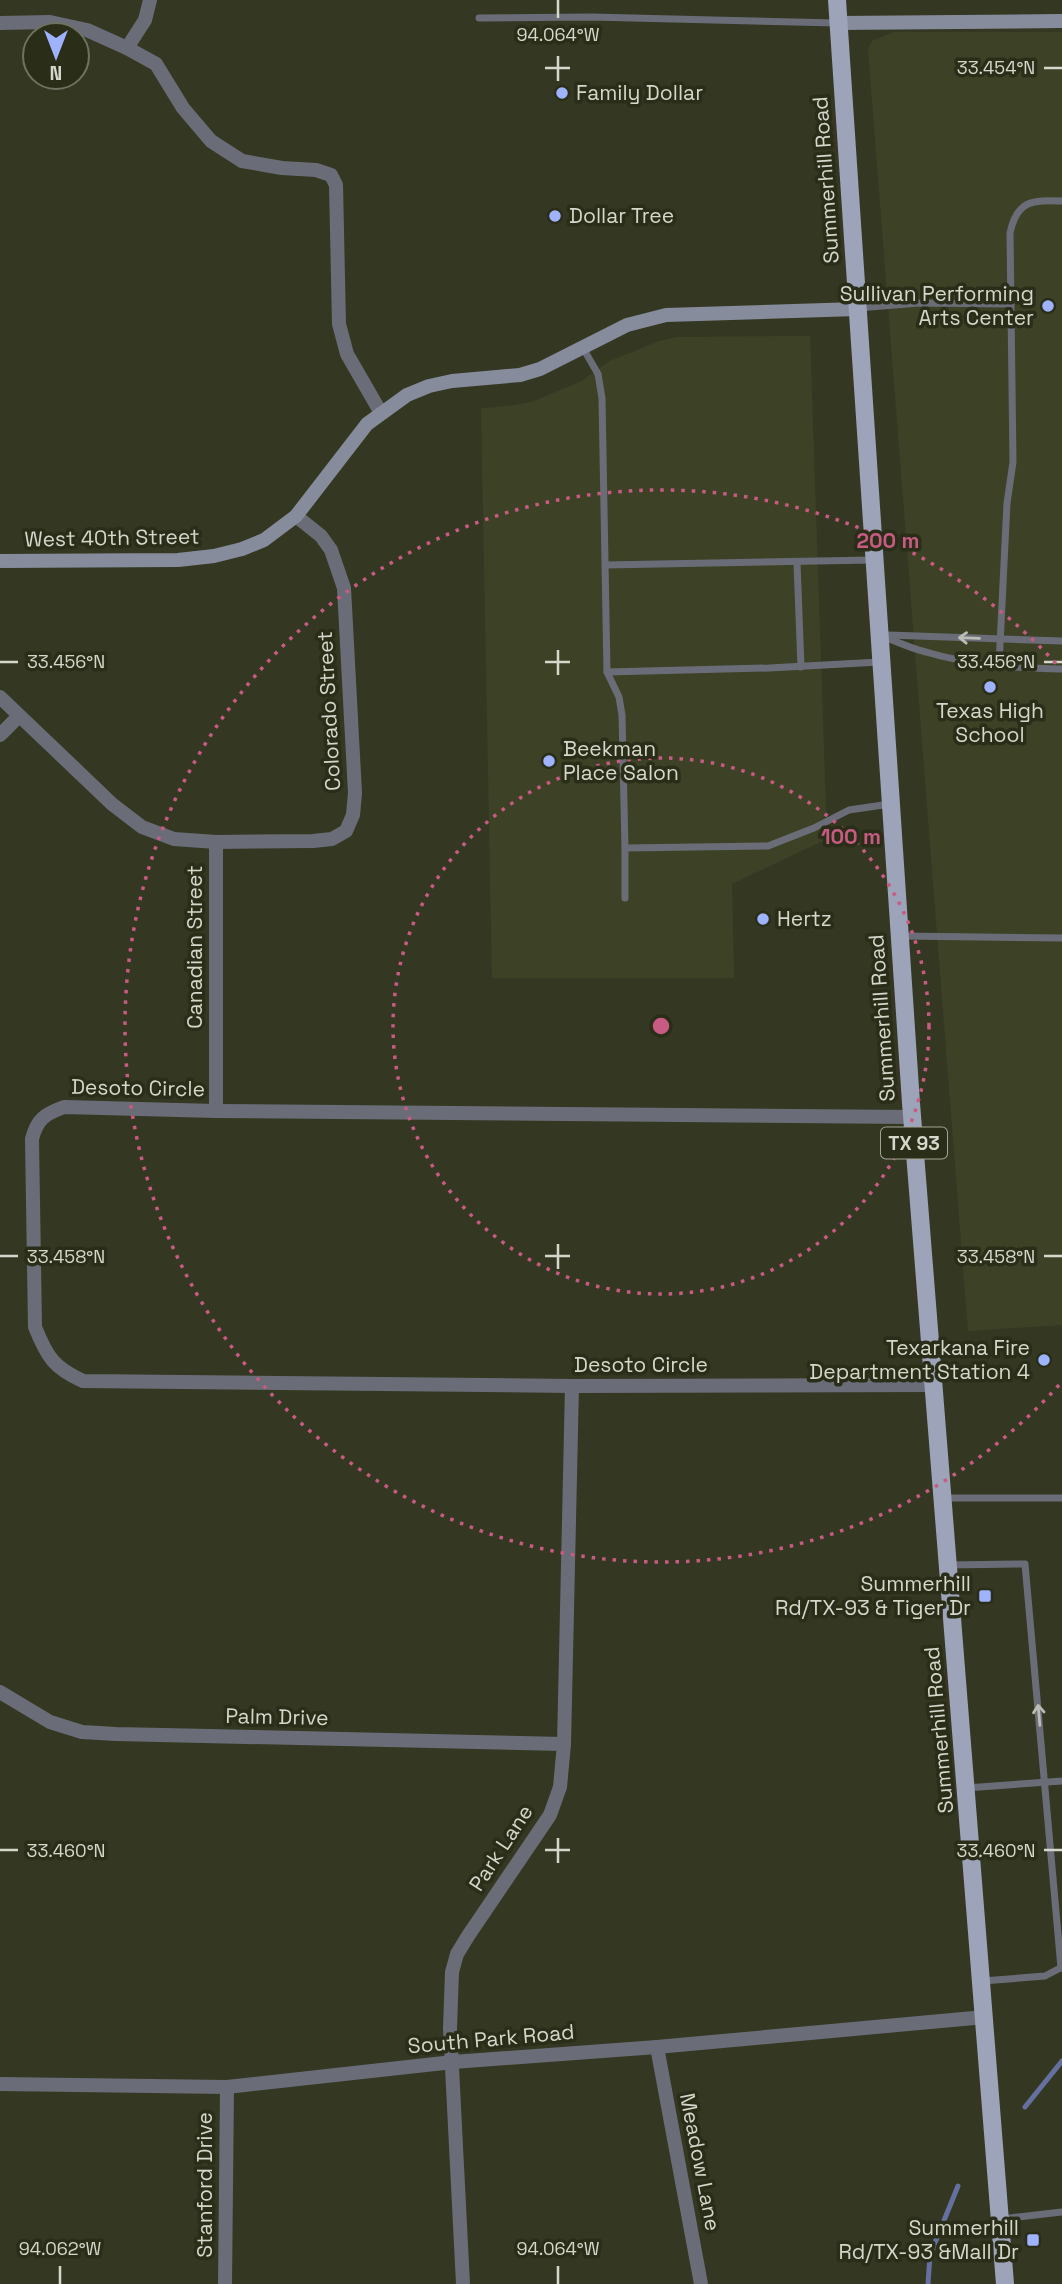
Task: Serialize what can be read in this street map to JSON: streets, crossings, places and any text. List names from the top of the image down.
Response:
{
  "streets": {
    "main road": ["Summerhill Road", "TX 93"],
    "street": [
      "West 40th Street",
      "Colorado Street",
      "Canadian Street",
      "Desoto Circle",
      "Palm Drive",
      "Park Lane",
      "South Park Road",
      "Meadow Lane",
      "Stanford Drive"
    ]
  },
  "crossings": [
    ["Summerhill Road", "West 40th Street"],
    ["Summerhill Road", "Desoto Circle"],
    ["Summerhill Road", "South Park Road"],
    ["West 40th Street", "Colorado Street"],
    ["Colorado Street", "Canadian Street"],
    ["Canadian Street", "Desoto Circle"],
    ["Desoto Circle", "Park Lane"],
    ["Palm Drive", "Park Lane"],
    ["Park Lane", "South Park Road"],
    ["South Park Road", "Meadow Lane"],
    ["South Park Road", "Stanford Drive"]
  ],
  "places": {
    "other": [
      "Family Dollar",
      "Dollar Tree",
      "Sullivan Performing Arts Center",
      "Texas High School",
      "Beekman Place Salon",
      "Hertz",
      "Texarkana Fire Department Station 4"
    ],
    "transit": ["Summerhill Rd/TX-93 & Tiger Dr", "Summerhill Rd/TX-93 &Mall Dr"]
  },
  "north": "bottom",
  "coordinates": [
    "94.064°W",
    "33.454°N",
    "33.456°N",
    "33.458°N",
    "33.460°N",
    "94.062°W"
  ],
  "rings": ["200 m", "100 m"]
}
